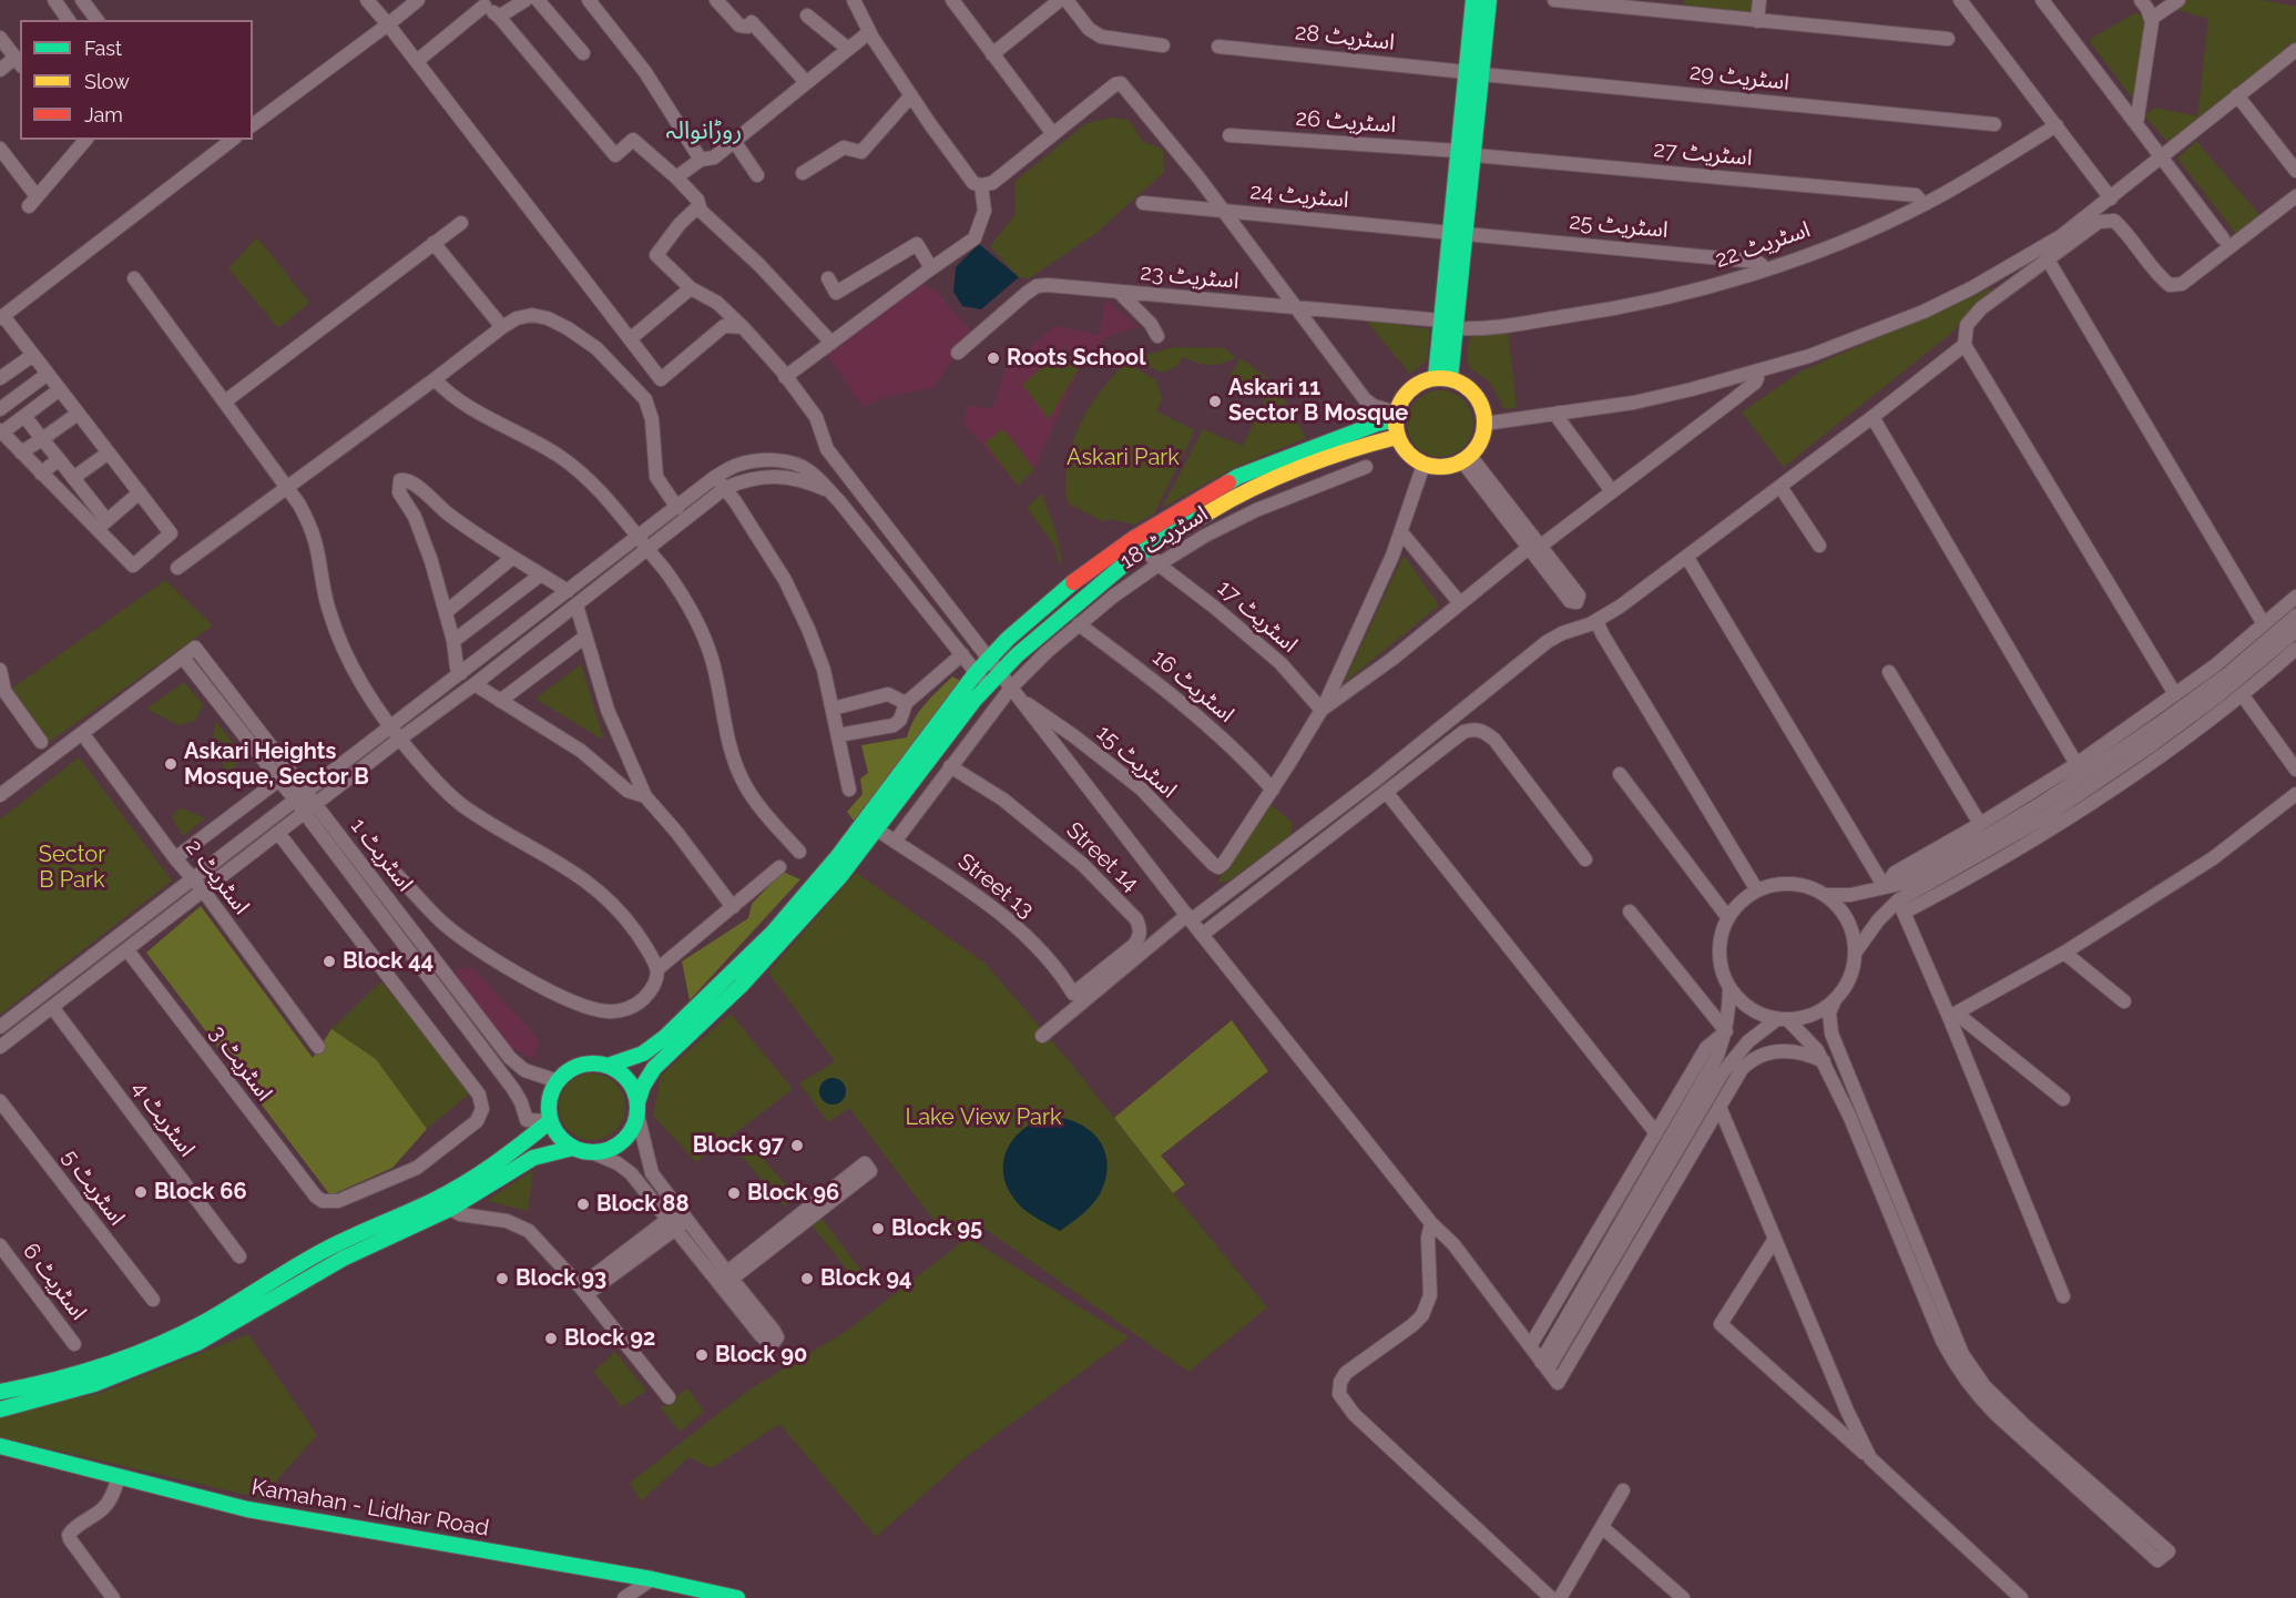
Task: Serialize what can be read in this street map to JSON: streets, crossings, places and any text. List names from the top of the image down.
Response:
{
  "streets": {
    "street": [
      "اسٹریٹ 28",
      "اسٹریٹ 29",
      "اسٹریٹ 26",
      "اسٹریٹ 27",
      "اسٹریٹ 24",
      "اسٹریٹ 25",
      "اسٹریٹ 22",
      "اسٹریٹ 23",
      "اسٹریٹ 18",
      "اسٹریٹ 17",
      "اسٹریٹ 16",
      "اسٹریٹ 15",
      "اسٹریٹ 1",
      "Street 14",
      "اسٹریٹ 2",
      "Street 13",
      "اسٹریٹ 3",
      "اسٹریٹ 4",
      "اسٹریٹ 5",
      "اسٹریٹ 6",
      "Kamahan - Lidhar Road"
    ]
  },
  "crossings": [
    ["اسٹریٹ 28", "اسٹریٹ 29"],
    ["اسٹریٹ 27", "اسٹریٹ 22"],
    ["اسٹریٹ 24", "اسٹریٹ 25"],
    ["اسٹریٹ 25", "اسٹریٹ 22"],
    ["اسٹریٹ 22", "اسٹریٹ 23"],
    ["اسٹریٹ 18", "اسٹریٹ 17"],
    ["اسٹریٹ 18", "اسٹریٹ 16"],
    ["اسٹریٹ 18", "اسٹریٹ 15"],
    ["اسٹریٹ 18", "Street 14"],
    ["اسٹریٹ 18", "Street 13"],
    ["اسٹریٹ 16", "اسٹریٹ 15"],
    ["اسٹریٹ 1", "اسٹریٹ 2"],
    ["Street 14", "Street 13"]
  ],
  "districts": ["روڑانوالہ"],
  "parks": ["Askari Park", "Sector B Park", "Lake View Park"],
  "places": [
    "Roots School",
    "Askari 11 Sector B Mosque",
    "Askari Heights Mosque, Sector B",
    "Block 44",
    "Block 97",
    "Block 66",
    "Block 96",
    "Block 88",
    "Block 95",
    "Block 93",
    "Block 94",
    "Block 92",
    "Block 90"
  ],
  "legend": ["Fast", "Slow", "Jam"]
}
